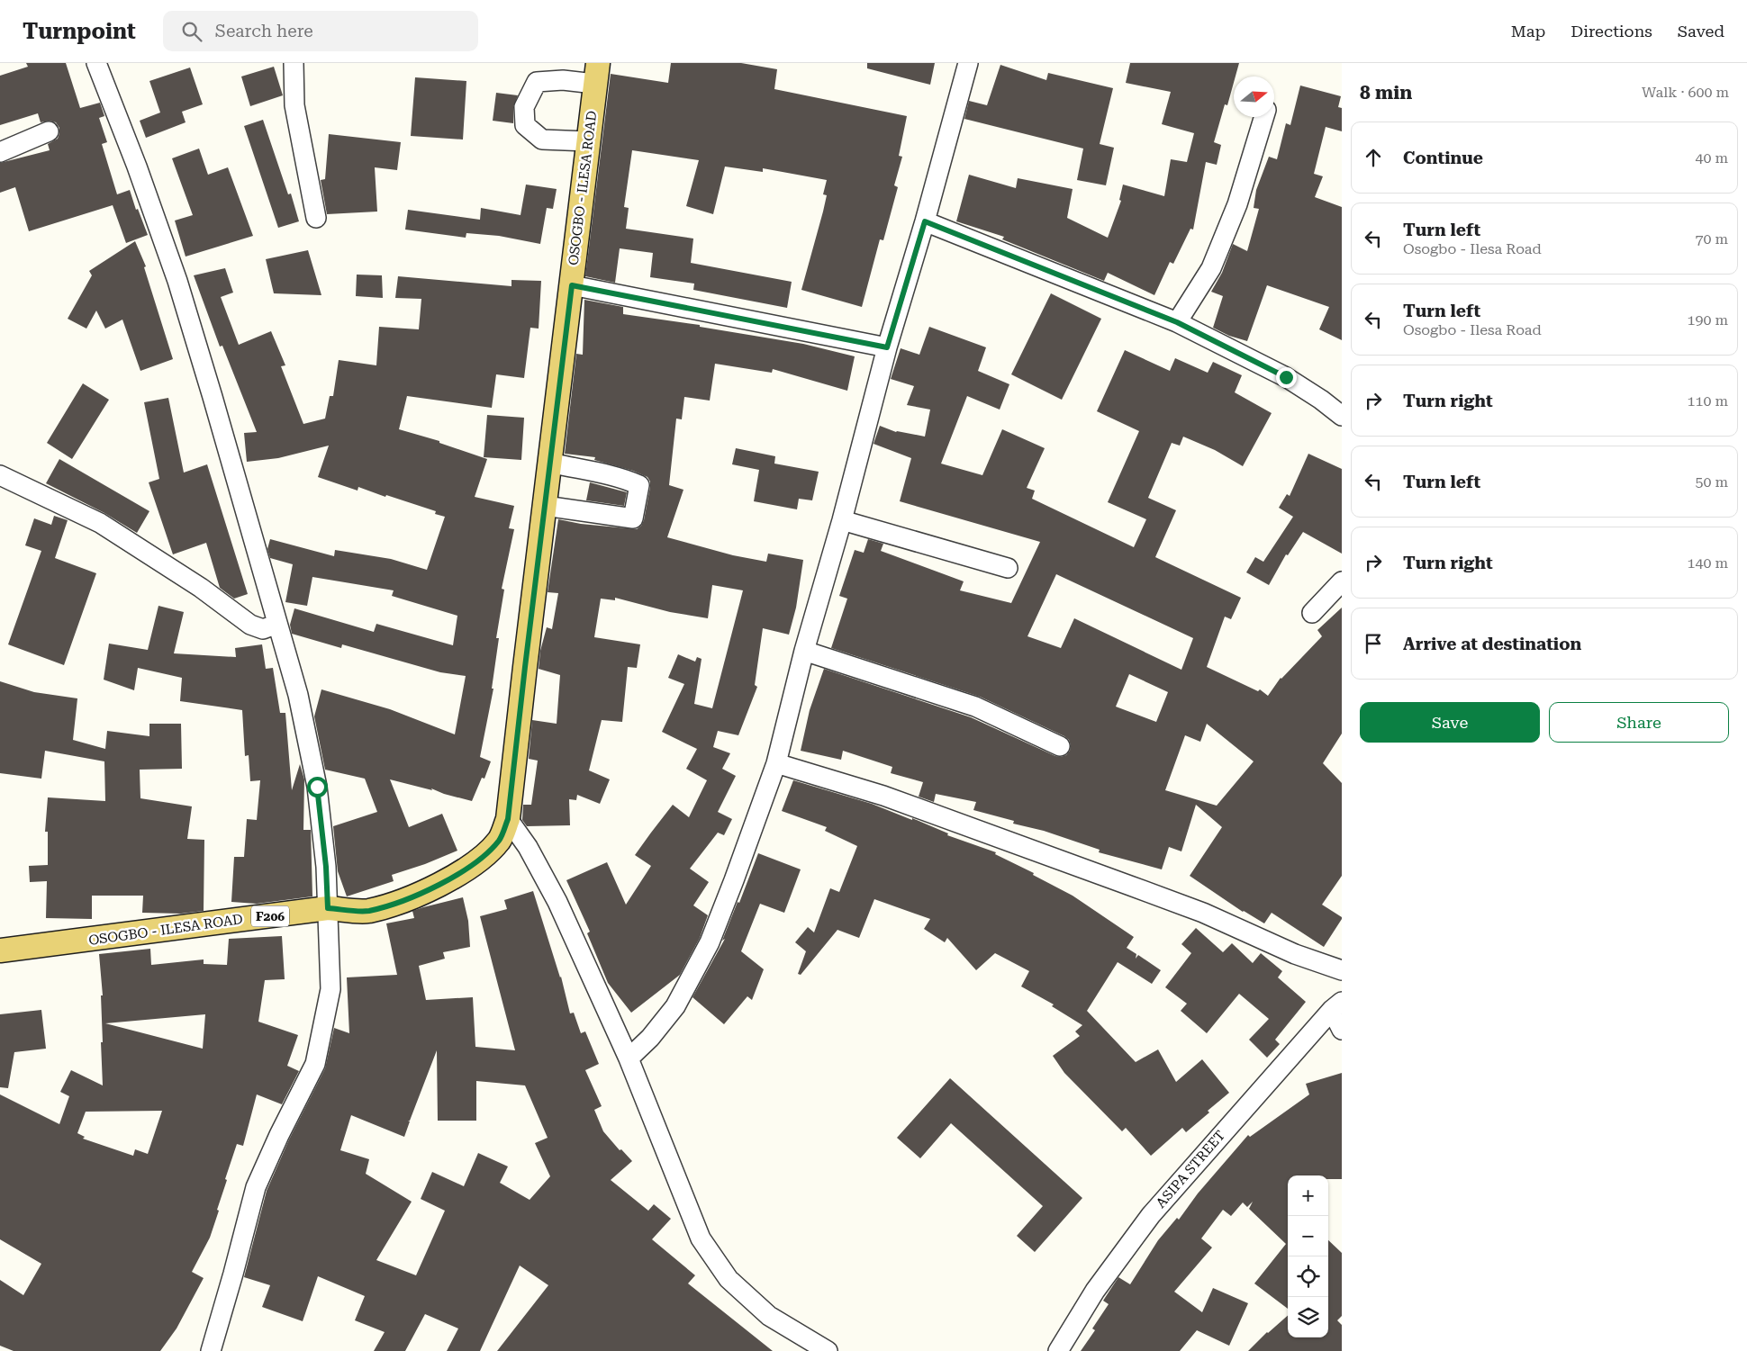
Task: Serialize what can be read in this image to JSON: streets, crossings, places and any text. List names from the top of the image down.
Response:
{
  "streets": {
    "main road": ["OSOGBO - ILESA ROAD", "F206"],
    "street": ["ASIPA STREET"]
  },
  "north": "right",
  "page": {
    "header": "Turnpoint",
    "search": "Search here",
    "nav": ["Map", "Directions", "Saved"],
    "heading": ["8 min", "Walk · 600 m"],
    "list": [
      ["Continue", "40 m"],
      ["Turn left", "Osogbo - Ilesa Road", "70 m"],
      ["Turn left", "Osogbo - Ilesa Road", "190 m"],
      ["Turn right", "110 m"],
      ["Turn left", "50 m"],
      ["Turn right", "140 m"],
      "Arrive at destination"
    ],
    "buttons": ["Save", "Share"],
    "map_buttons": ["+", "−"]
  }
}
